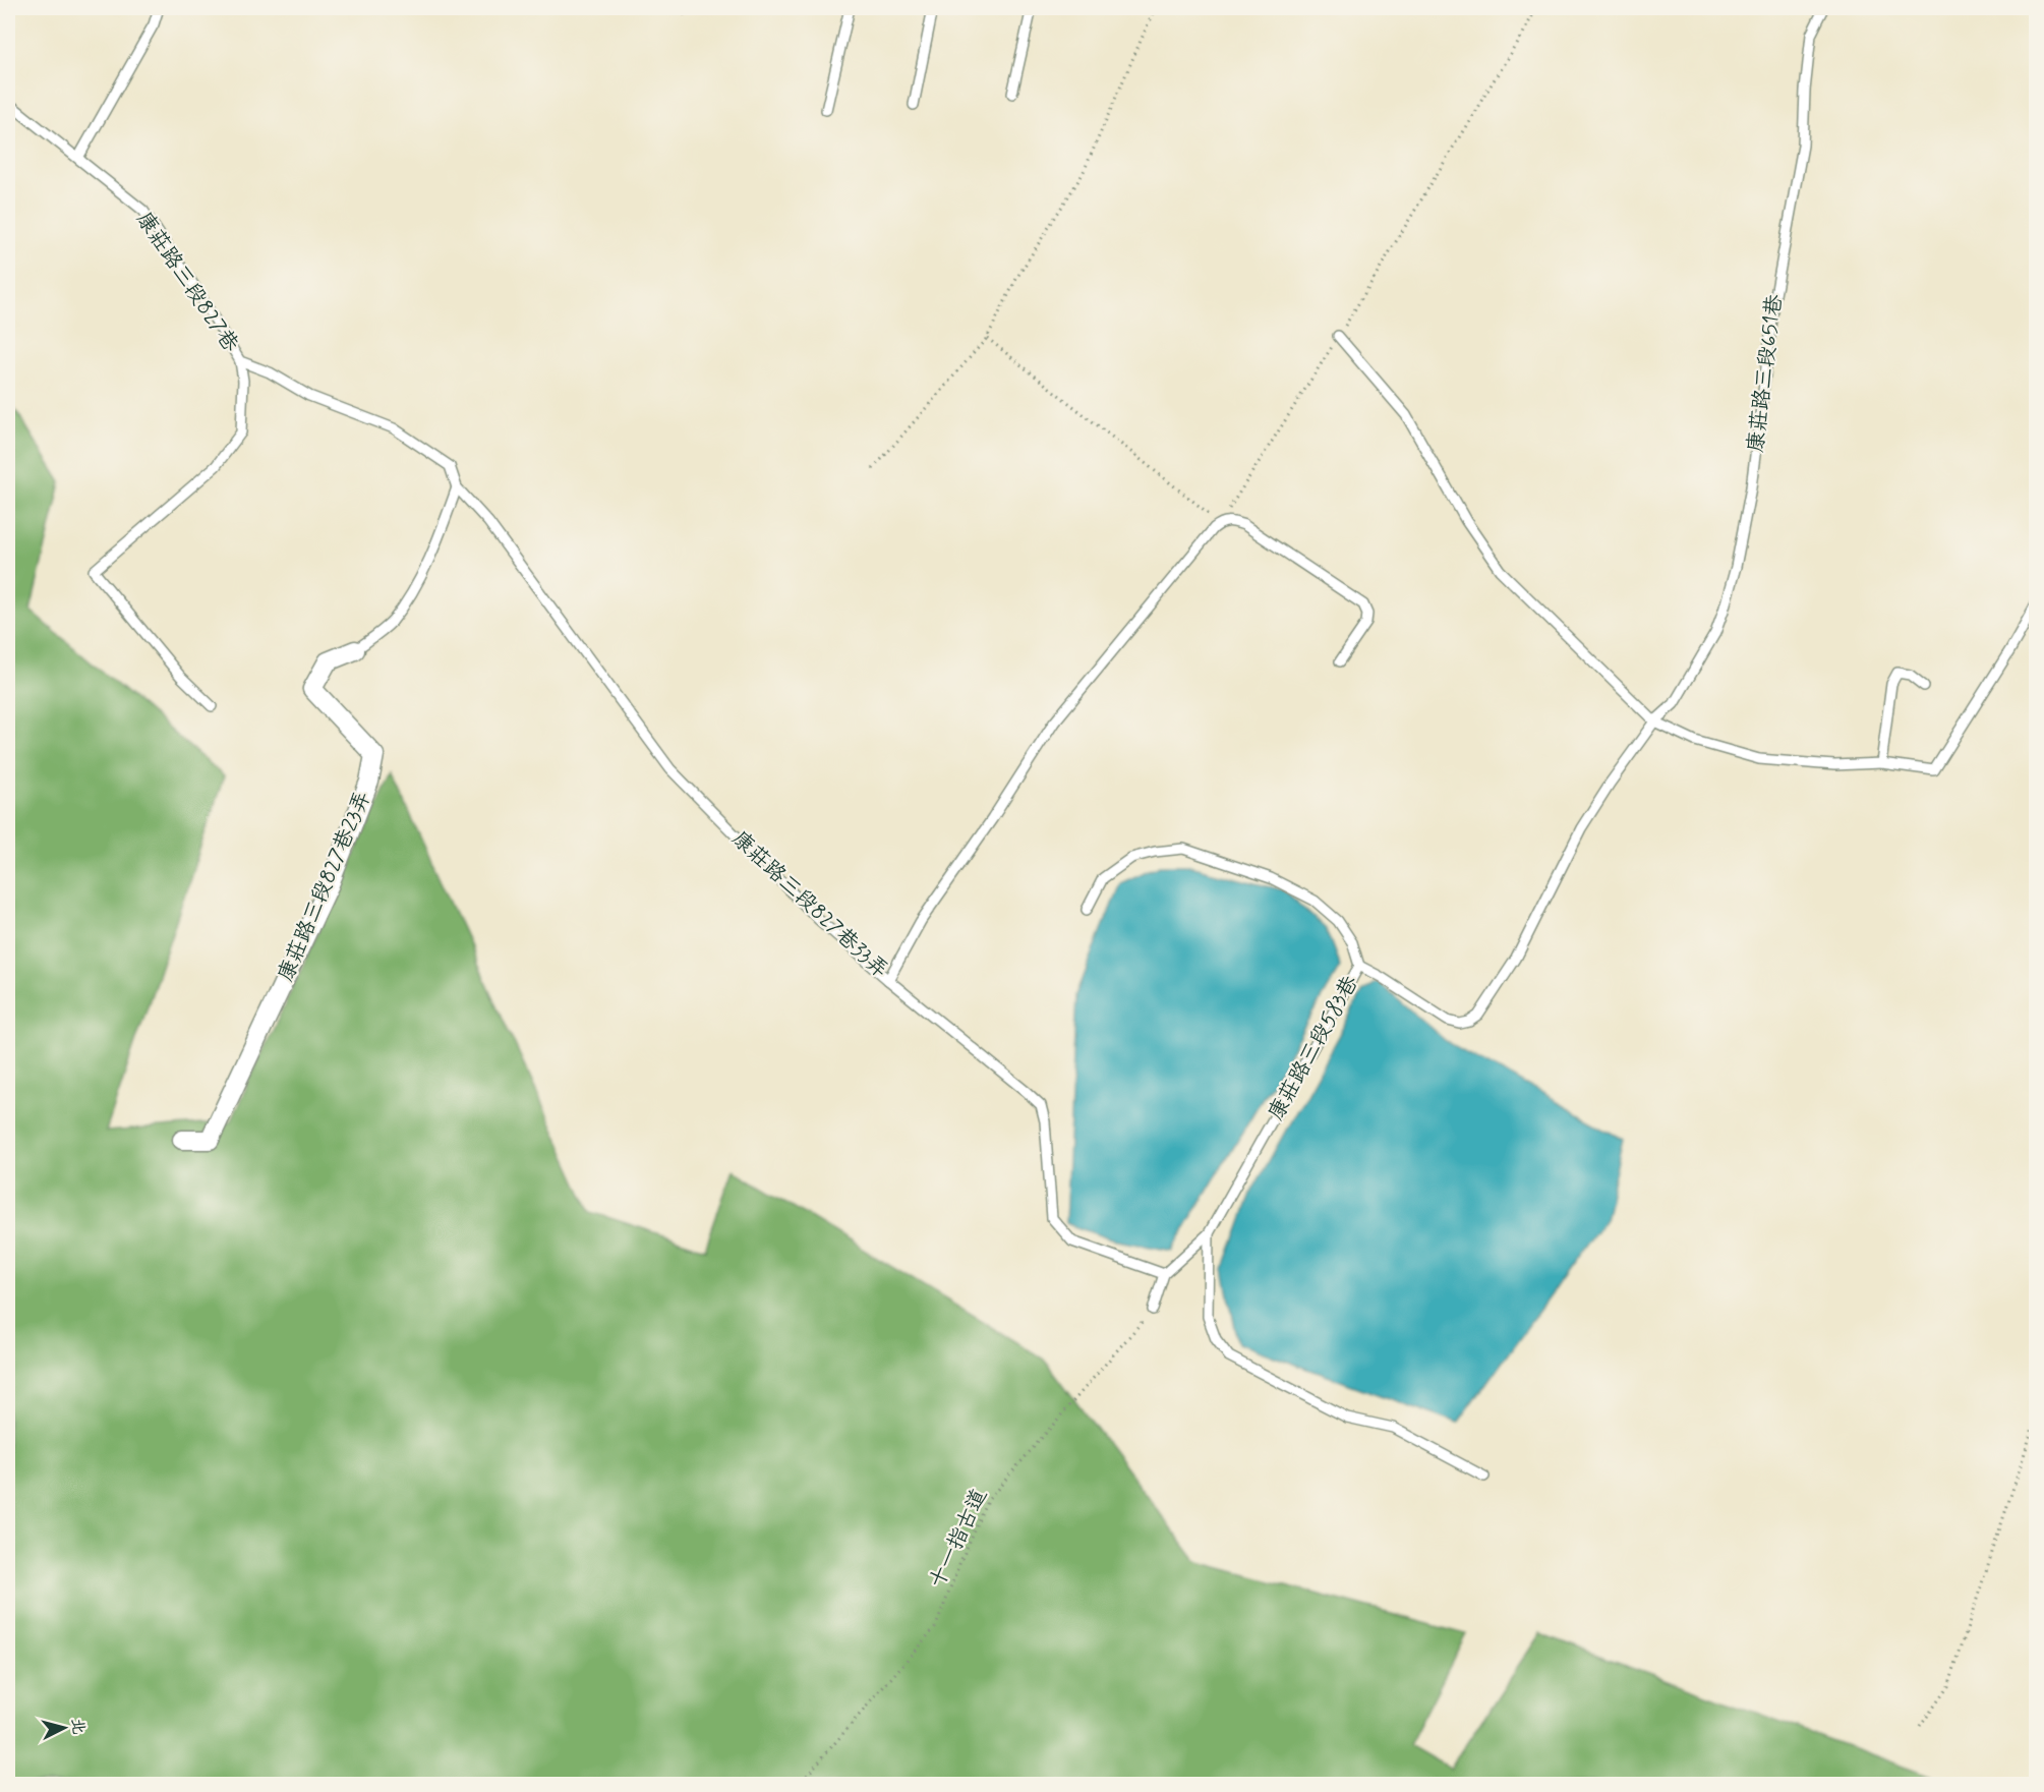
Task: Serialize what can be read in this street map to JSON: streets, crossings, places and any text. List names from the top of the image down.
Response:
{
  "streets": {
    "street": ["康莊路三段827巷23弄"],
    "lane": [
      "康莊路三段827巷",
      "康莊路三段651巷",
      "康莊路三段827巷33弄",
      "康莊路三段583巷"
    ],
    "path": ["十一指古道"]
  },
  "crossings": [
    ["康莊路三段827巷", "康莊路三段827巷23弄"],
    ["康莊路三段827巷", "康莊路三段827巷33弄"],
    ["康莊路三段651巷", "康莊路三段583巷"],
    ["康莊路三段827巷23弄", "康莊路三段827巷33弄"]
  ],
  "north": "right"
}
